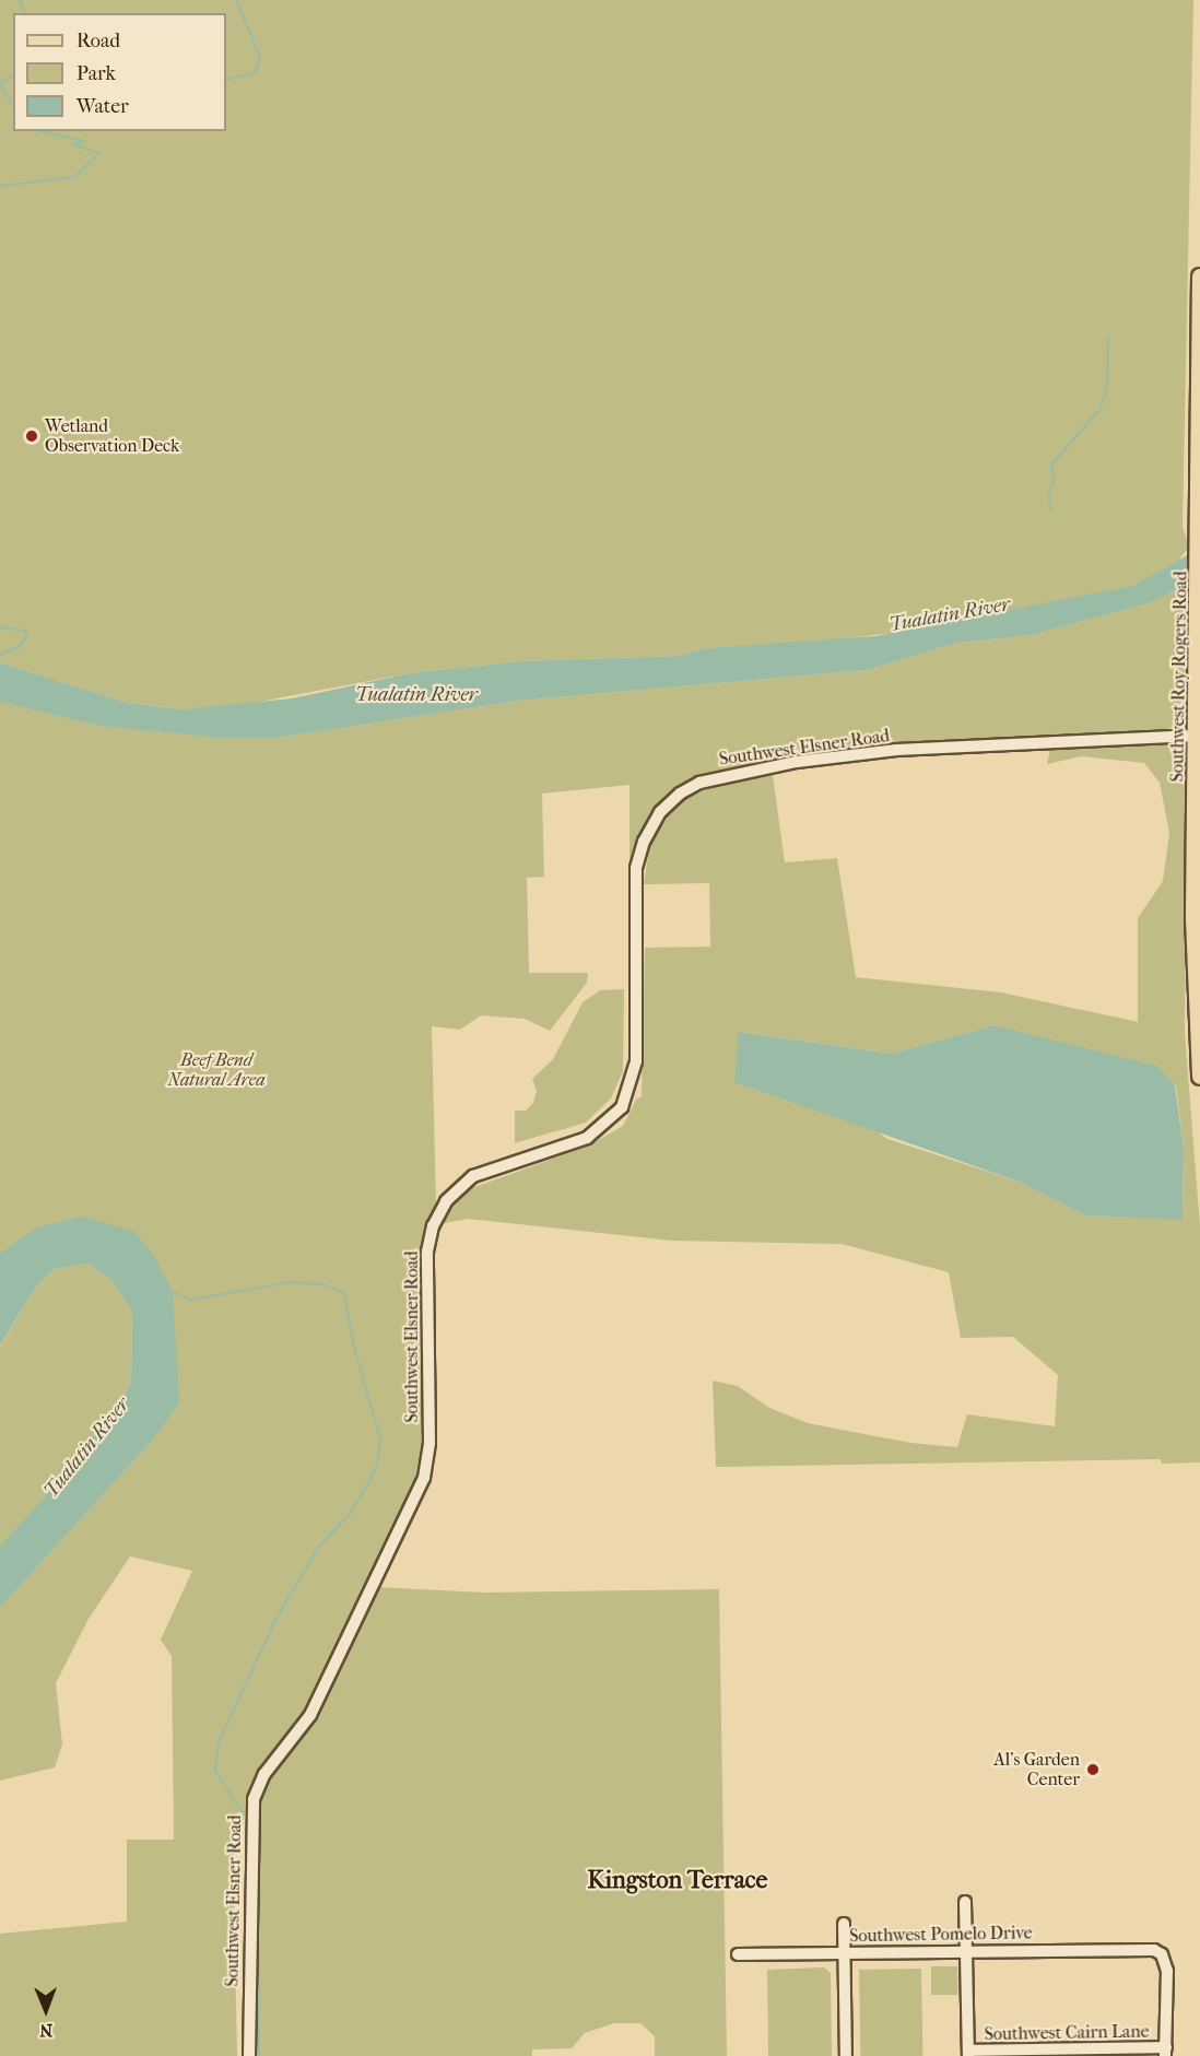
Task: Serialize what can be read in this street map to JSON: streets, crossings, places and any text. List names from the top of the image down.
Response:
{
  "streets": {
    "main road": ["Southwest Roy Rogers Road"],
    "street": ["Southwest Elsner Road", "Southwest Pomelo Drive", "Southwest Cairn Lane"]
  },
  "crossings": [
    ["Southwest Roy Rogers Road", "Southwest Elsner Road"],
    ["Southwest Pomelo Drive", "Southwest Cairn Lane"]
  ],
  "districts": ["Kingston Terrace"],
  "water": ["Tualatin River"],
  "parks": ["Beef Bend Natural Area"],
  "places": ["Wetland Observation Deck", "Al's Garden Center"],
  "legend": ["Road", "Park", "Water"],
  "north": "bottom"
}
